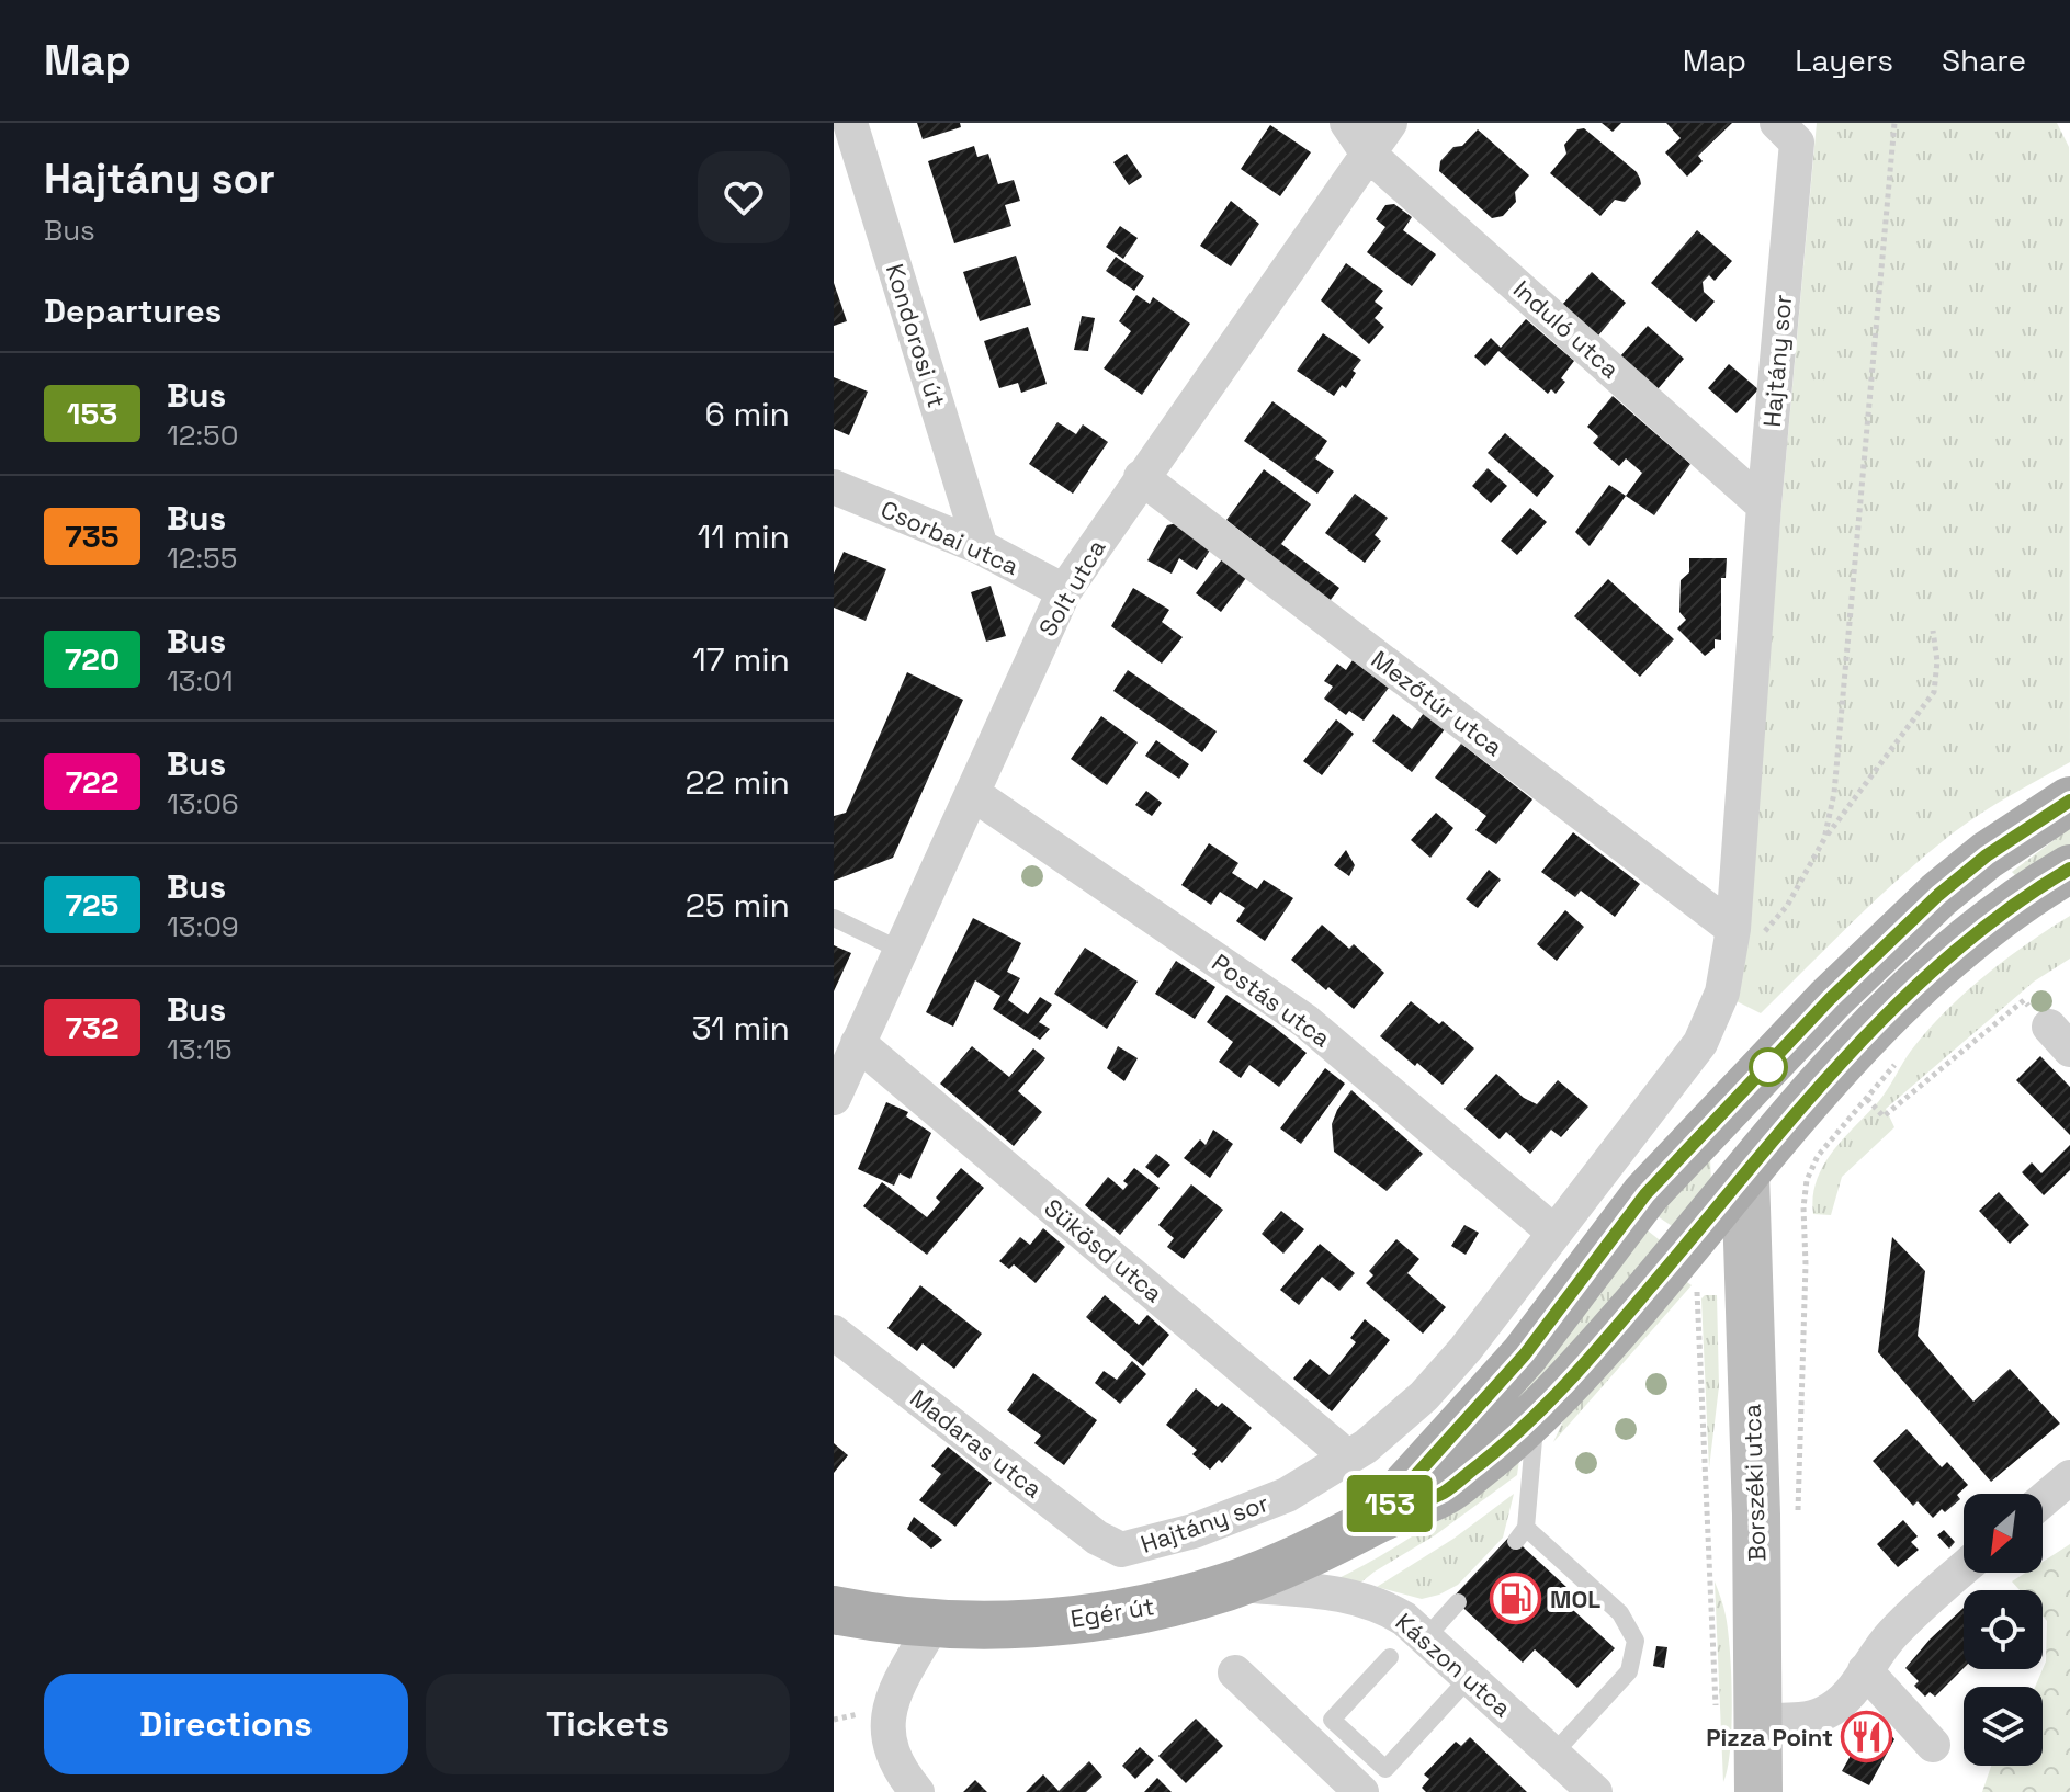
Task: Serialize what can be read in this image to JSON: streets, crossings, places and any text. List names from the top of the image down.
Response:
{
  "streets": {
    "main road": ["Borszéki utca", "Egér út"],
    "street": [
      "Induló utca",
      "Kondorosi út",
      "Hajtány sor",
      "Csorbai utca",
      "Solt utca",
      "Mezőtúr utca",
      "Postás utca",
      "Sükösd utca",
      "Madaras utca",
      "Kászon utca"
    ]
  },
  "crossings": [
    ["Induló utca", "Hajtány sor"],
    ["Induló utca", "Solt utca"],
    ["Kondorosi út", "Csorbai utca"],
    ["Hajtány sor", "Mezőtúr utca"],
    ["Hajtány sor", "Postás utca"],
    ["Hajtány sor", "Sükösd utca"],
    ["Hajtány sor", "Madaras utca"],
    ["Csorbai utca", "Solt utca"],
    ["Solt utca", "Mezőtúr utca"],
    ["Solt utca", "Postás utca"],
    ["Solt utca", "Sükösd utca"],
    ["Borszéki utca", "Egér út"],
    ["Egér út", "Kászon utca"]
  ],
  "places": {
    "fuel station": ["MOL"],
    "restaurant": ["Pizza Point"]
  },
  "lines": ["bus line 153"],
  "north": "bottom left",
  "page": {
    "header": "Map",
    "nav": ["Map", "Layers", "Share"],
    "heading": [
      ["Hajtány sor", "Bus"],
      "Departures"
    ],
    "on_map": "153",
    "list": [
      {
        "mark": "153",
        "name": "Bus",
        "note": "12:50",
        "value": "6 min"
      },
      {
        "mark": "735",
        "name": "Bus",
        "note": "12:55",
        "value": "11 min"
      },
      {
        "mark": "720",
        "name": "Bus",
        "note": "13:01",
        "value": "17 min"
      },
      {
        "mark": "722",
        "name": "Bus",
        "note": "13:06",
        "value": "22 min"
      },
      {
        "mark": "725",
        "name": "Bus",
        "note": "13:09",
        "value": "25 min"
      },
      {
        "mark": "732",
        "name": "Bus",
        "note": "13:15",
        "value": "31 min"
      }
    ],
    "buttons": ["Directions", "Tickets"]
  }
}
